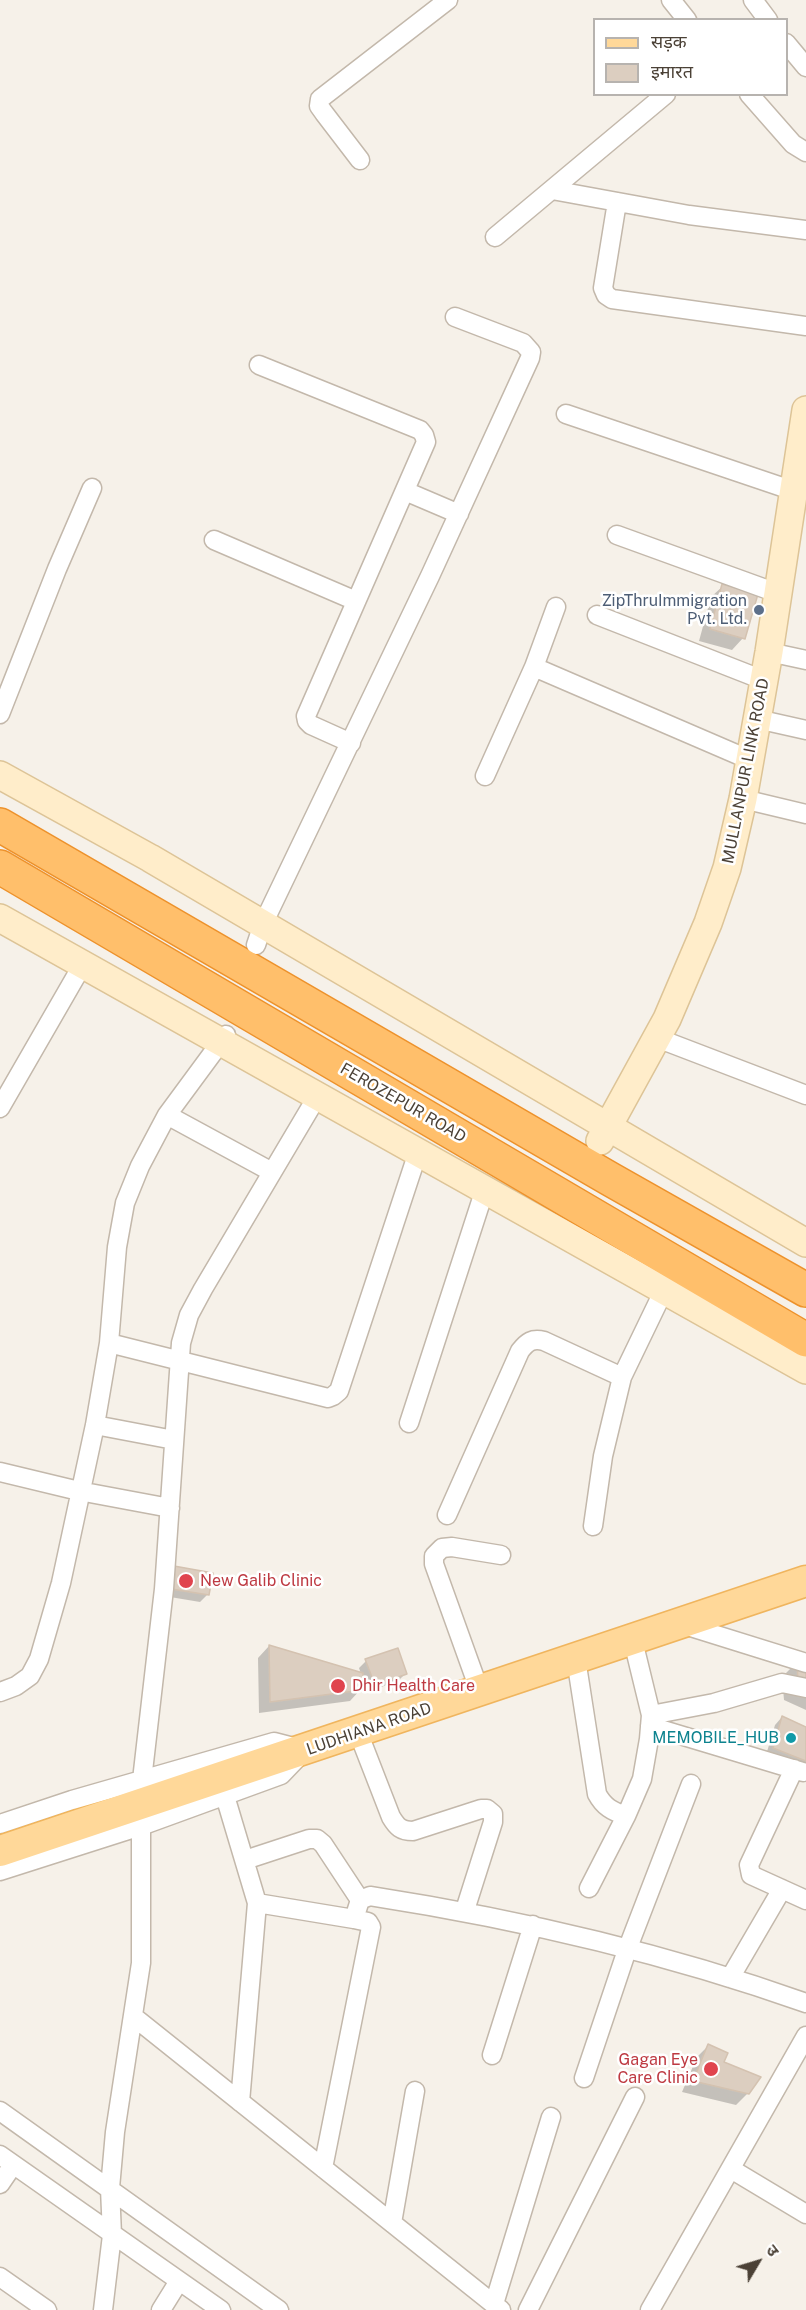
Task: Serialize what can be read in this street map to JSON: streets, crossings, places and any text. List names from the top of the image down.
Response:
{
  "streets": {
    "highway": ["FEROZEPUR ROAD"],
    "main road": ["MULLANPUR LINK ROAD", "LUDHIANA ROAD"]
  },
  "places": [
    "ZipThruImmigration Pvt. Ltd.",
    "New Galib Clinic",
    "Dhir Health Care",
    "MEMOBILE_HUB",
    "Gagan Eye Care Clinic"
  ],
  "legend": ["सड़क", "इमारत"],
  "north": "top right"
}
